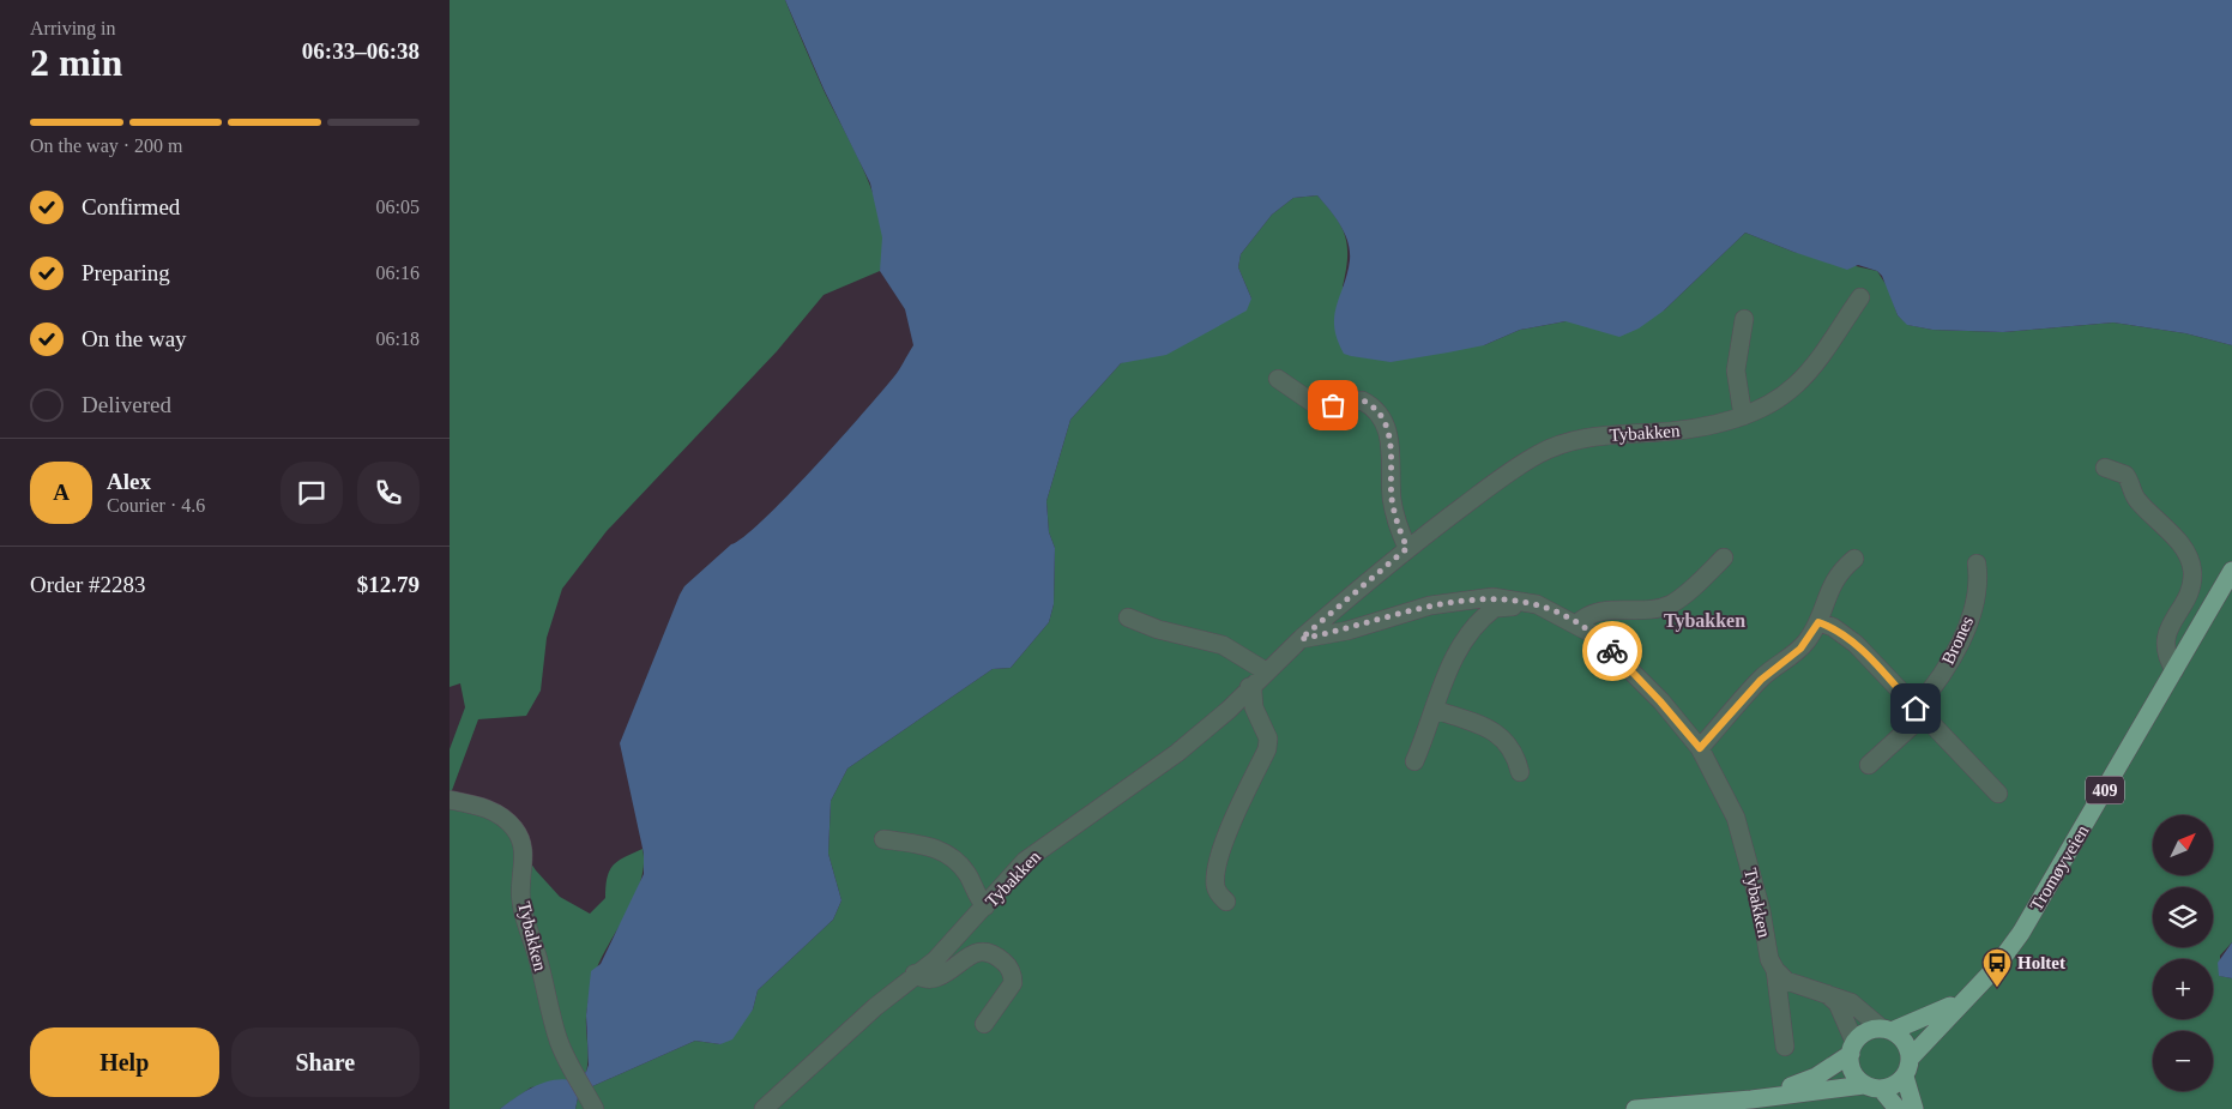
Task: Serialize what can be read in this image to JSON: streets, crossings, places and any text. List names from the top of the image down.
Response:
{
  "streets": {
    "main road": ["409", "Tromøyveien"],
    "street": ["Tybakken", "Brones"]
  },
  "crossings": [
    ["409", "Tromøyveien"]
  ],
  "districts": ["Tybakken"],
  "places": {
    "bus stop": ["Holtet"]
  },
  "north": "top right",
  "page": {
    "heading": ["2 min", "Arriving in", "06:33–06:38"],
    "panel": [
      "Alex",
      "Courier · 4.6",
      "Order #2283",
      "$12.79"
    ],
    "bar": "On the way · 200 m",
    "list": [
      ["Confirmed", "06:05"],
      ["Preparing", "06:16"],
      ["On the way", "06:18"],
      "Delivered"
    ],
    "round": "A",
    "map_buttons": ["+", "−"],
    "buttons": ["Help", "Share"]
  }
}
